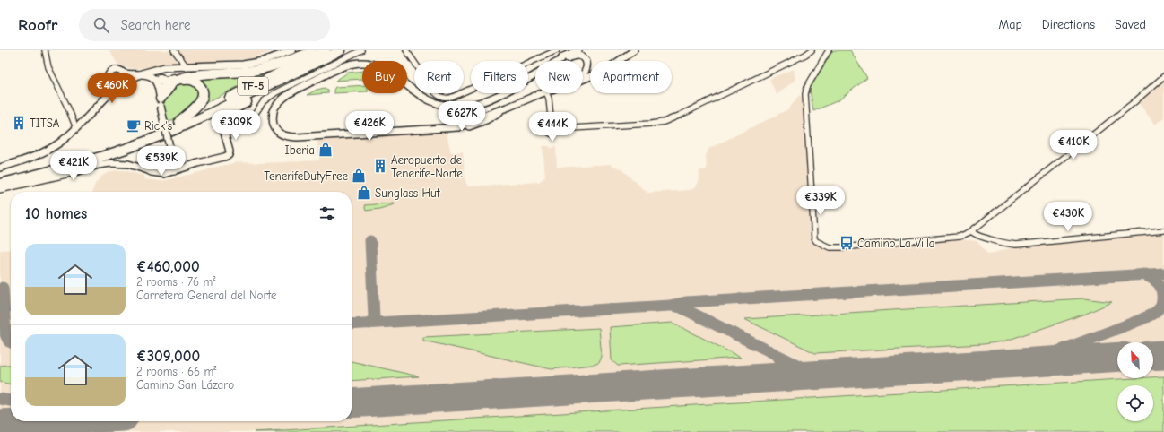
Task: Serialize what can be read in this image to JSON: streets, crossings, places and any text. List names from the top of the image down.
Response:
{
  "streets": {
    "highway": ["TF-5"]
  },
  "places": {
    "building": ["TITSA", "Aeropuerto de Tenerife-Norte"],
    "cafe": ["Rick's"],
    "shop": ["Iberia", "TenerifeDutyFree", "Sunglass Hut"],
    "bus stop": ["Camino La Villa"]
  },
  "north": "top left",
  "page": {
    "header": "Roofr",
    "search": "Search here",
    "nav": ["Map", "Directions", "Saved"],
    "chip": [
      "Buy",
      "Rent",
      "Filters",
      "New",
      "Apartment"
    ],
    "price": [
      "€460K",
      "€627K",
      "€309K",
      "€426K",
      "€444K",
      "€410K",
      "€539K",
      "€421K",
      "€339K",
      "€430K"
    ],
    "heading": "10 homes",
    "list": [
      {
        "name": "€460,000",
        "note": "2 rooms · 76 m² · Carretera General del Norte"
      },
      {
        "name": "€309,000",
        "note": "2 rooms · 66 m² · Camino San Lázaro"
      }
    ]
  }
}
